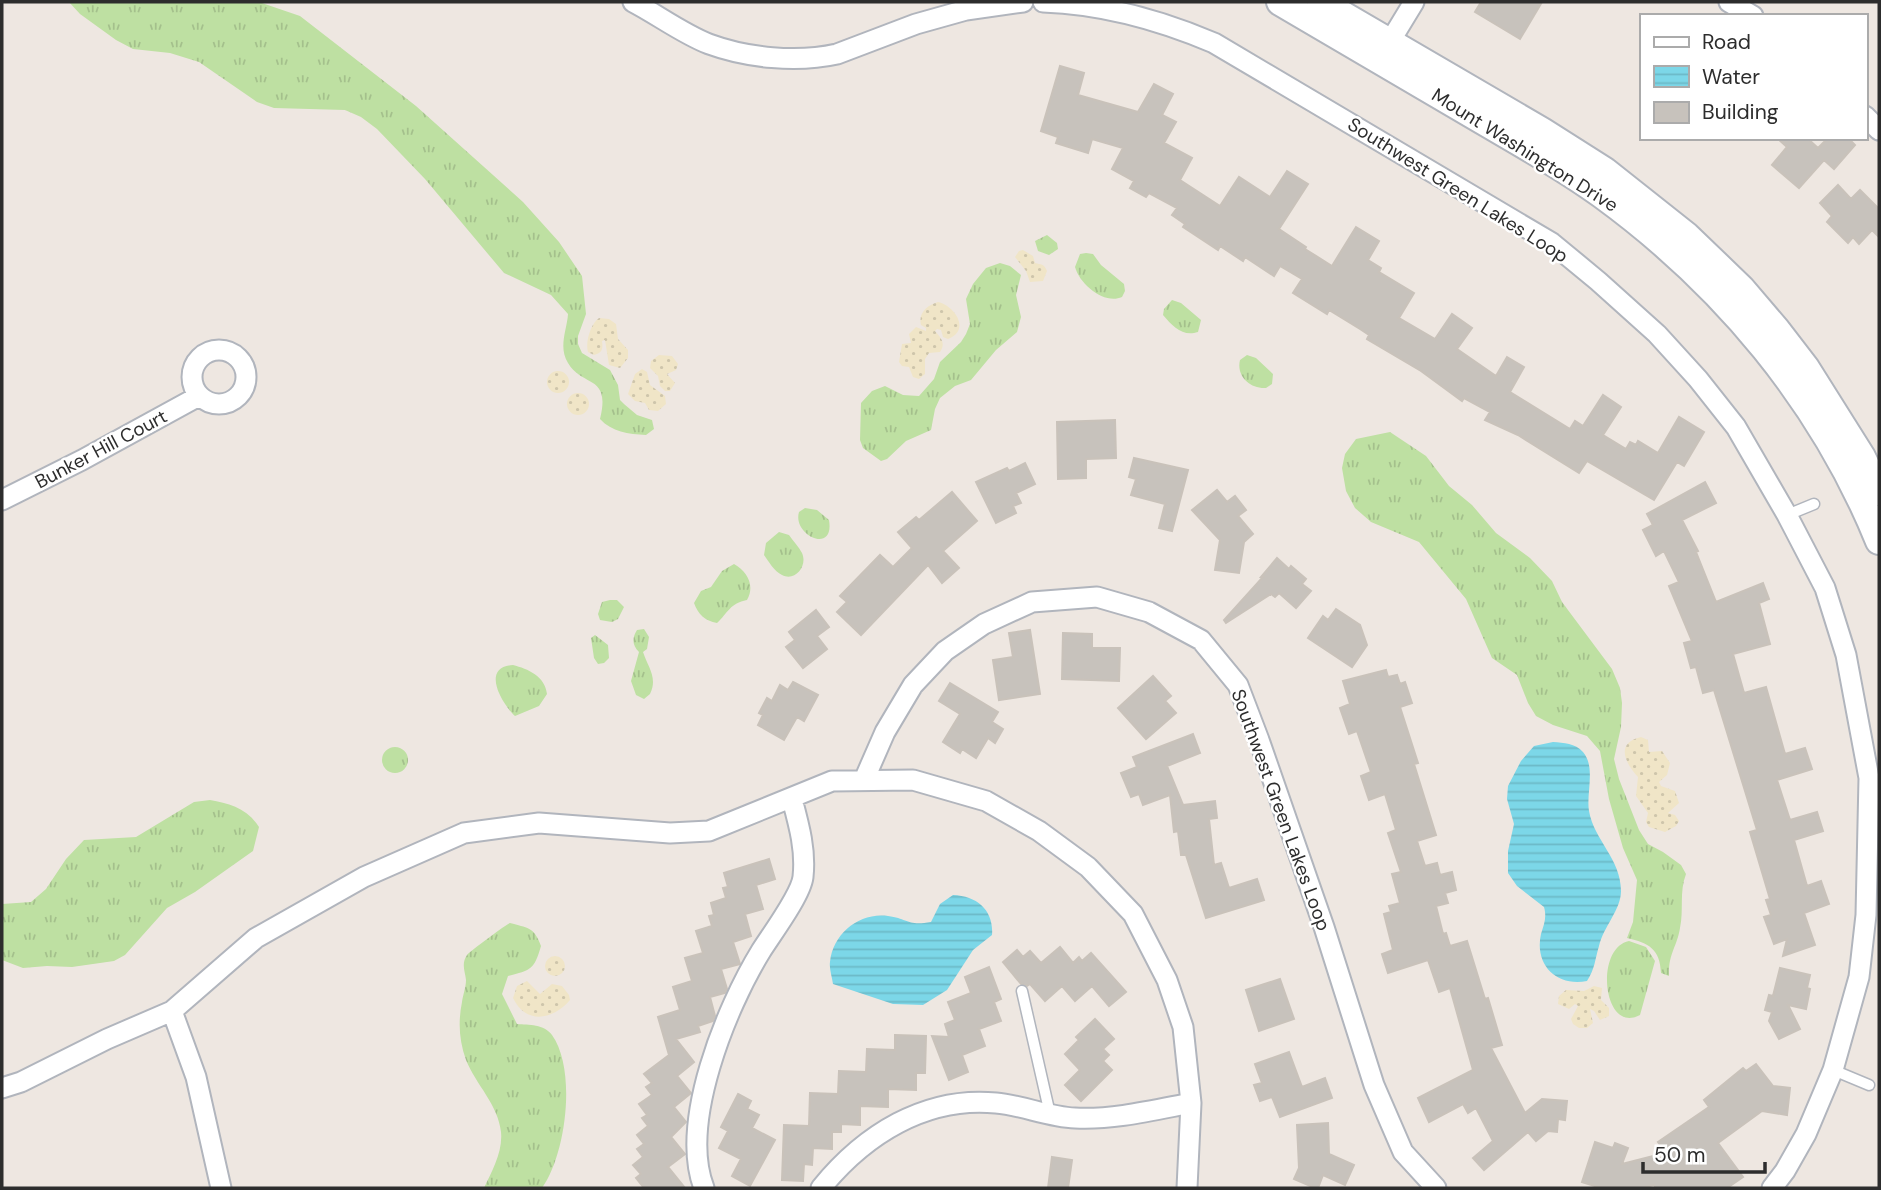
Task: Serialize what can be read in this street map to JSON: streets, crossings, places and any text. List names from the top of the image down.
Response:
{
  "streets": {
    "main road": ["Mount Washington Drive"],
    "street": ["Southwest Green Lakes Loop", "Bunker Hill Court"]
  },
  "legend": ["Road", "Water", "Building"],
  "scale_bar": "50 m"
}
